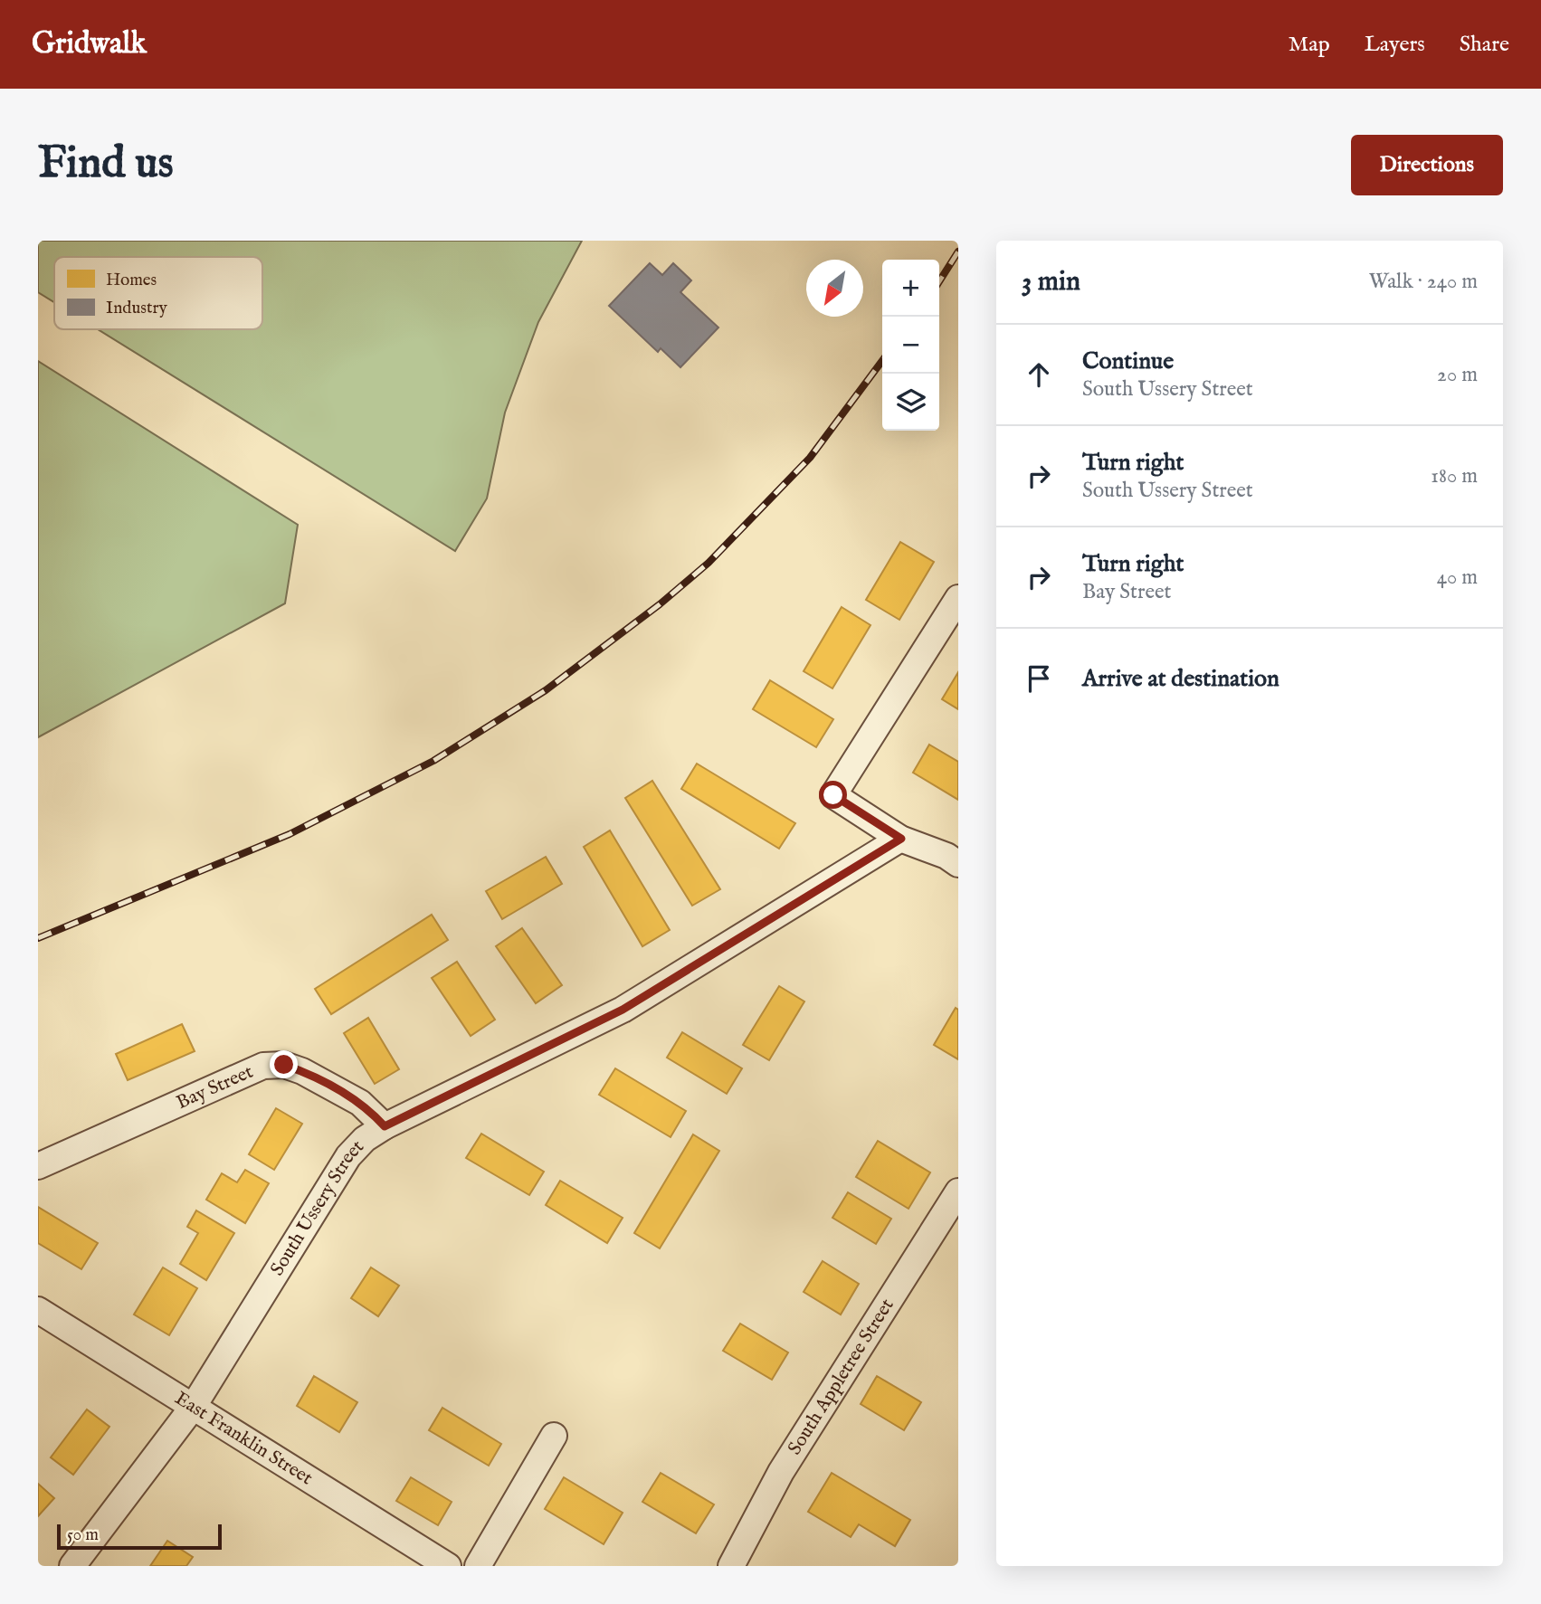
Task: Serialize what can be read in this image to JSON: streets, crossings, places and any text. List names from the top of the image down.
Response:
{
  "streets": {
    "street": [
      "Bay Street",
      "South Ussery Street",
      "South Appletree Street",
      "East Franklin Street"
    ]
  },
  "crossings": [
    ["Bay Street", "South Ussery Street"],
    ["South Ussery Street", "East Franklin Street"]
  ],
  "legend": ["Homes", "Industry"],
  "scale_bar": "50 m",
  "north": "bottom left",
  "page": {
    "header": "Gridwalk",
    "nav": ["Map", "Layers", "Share"],
    "buttons": "Directions",
    "title": "Find us",
    "heading": ["3 min", "Walk · 240 m"],
    "map_buttons": ["+", "−"],
    "list": [
      ["Continue", "South Ussery Street", "20 m"],
      ["Turn right", "South Ussery Street", "180 m"],
      ["Turn right", "Bay Street", "40 m"],
      "Arrive at destination"
    ],
    "scale": "50 m"
  }
}
